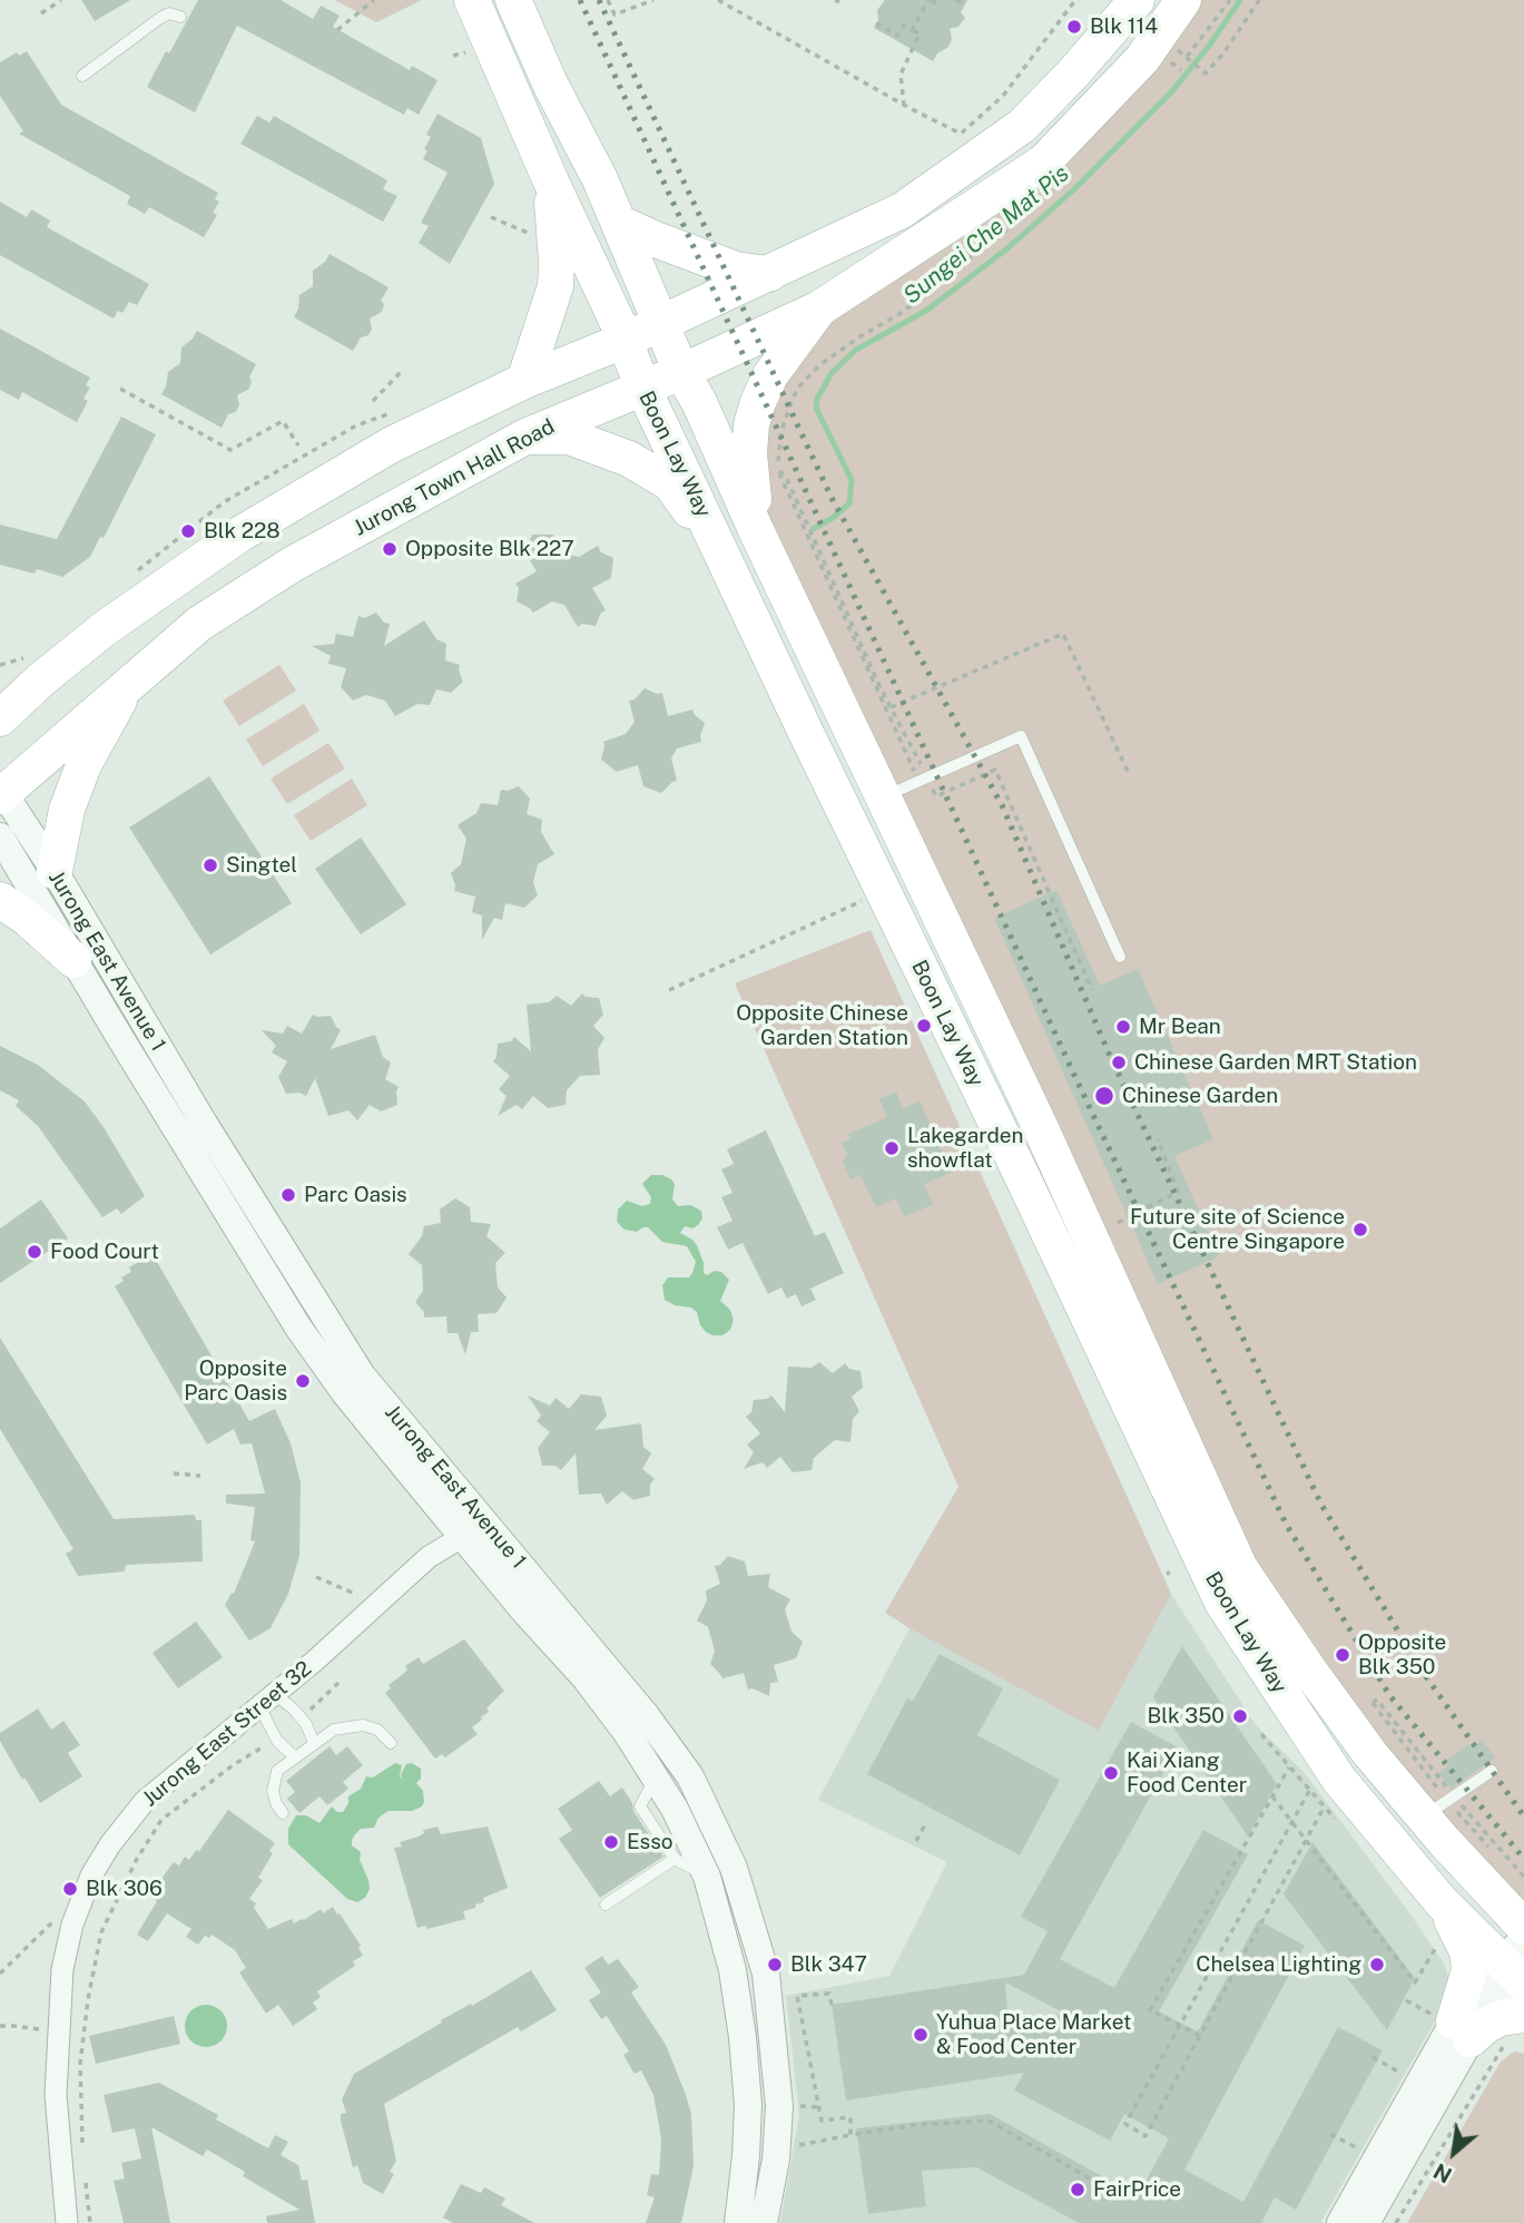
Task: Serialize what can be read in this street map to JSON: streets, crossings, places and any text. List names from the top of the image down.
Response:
{
  "streets": {
    "main road": ["Boon Lay Way", "Jurong Town Hall Road"],
    "street": ["Jurong East Avenue 1", "Jurong East Street 32"]
  },
  "crossings": [
    ["Boon Lay Way", "Jurong Town Hall Road"],
    ["Jurong Town Hall Road", "Jurong East Avenue 1"],
    ["Jurong East Avenue 1", "Jurong East Street 32"]
  ],
  "water": ["Sungei Che Mat Pis"],
  "places": [
    "Blk 114",
    "Blk 228",
    "Opposite Blk 227",
    "Singtel",
    "Opposite Chinese Garden Station",
    "Mr Bean",
    "Chinese Garden MRT Station",
    "Chinese Garden",
    "Lakegarden showflat",
    "Parc Oasis",
    "Future site of Science Centre Singapore",
    "Food Court",
    "Opposite Parc Oasis",
    "Opposite Blk 350",
    "Blk 350",
    "Kai Xiang Food Center",
    "Esso",
    "Blk 306",
    "Blk 347",
    "Chelsea Lighting",
    "Yuhua Place Market & Food Center",
    "FairPrice"
  ],
  "north": "bottom left"
}
